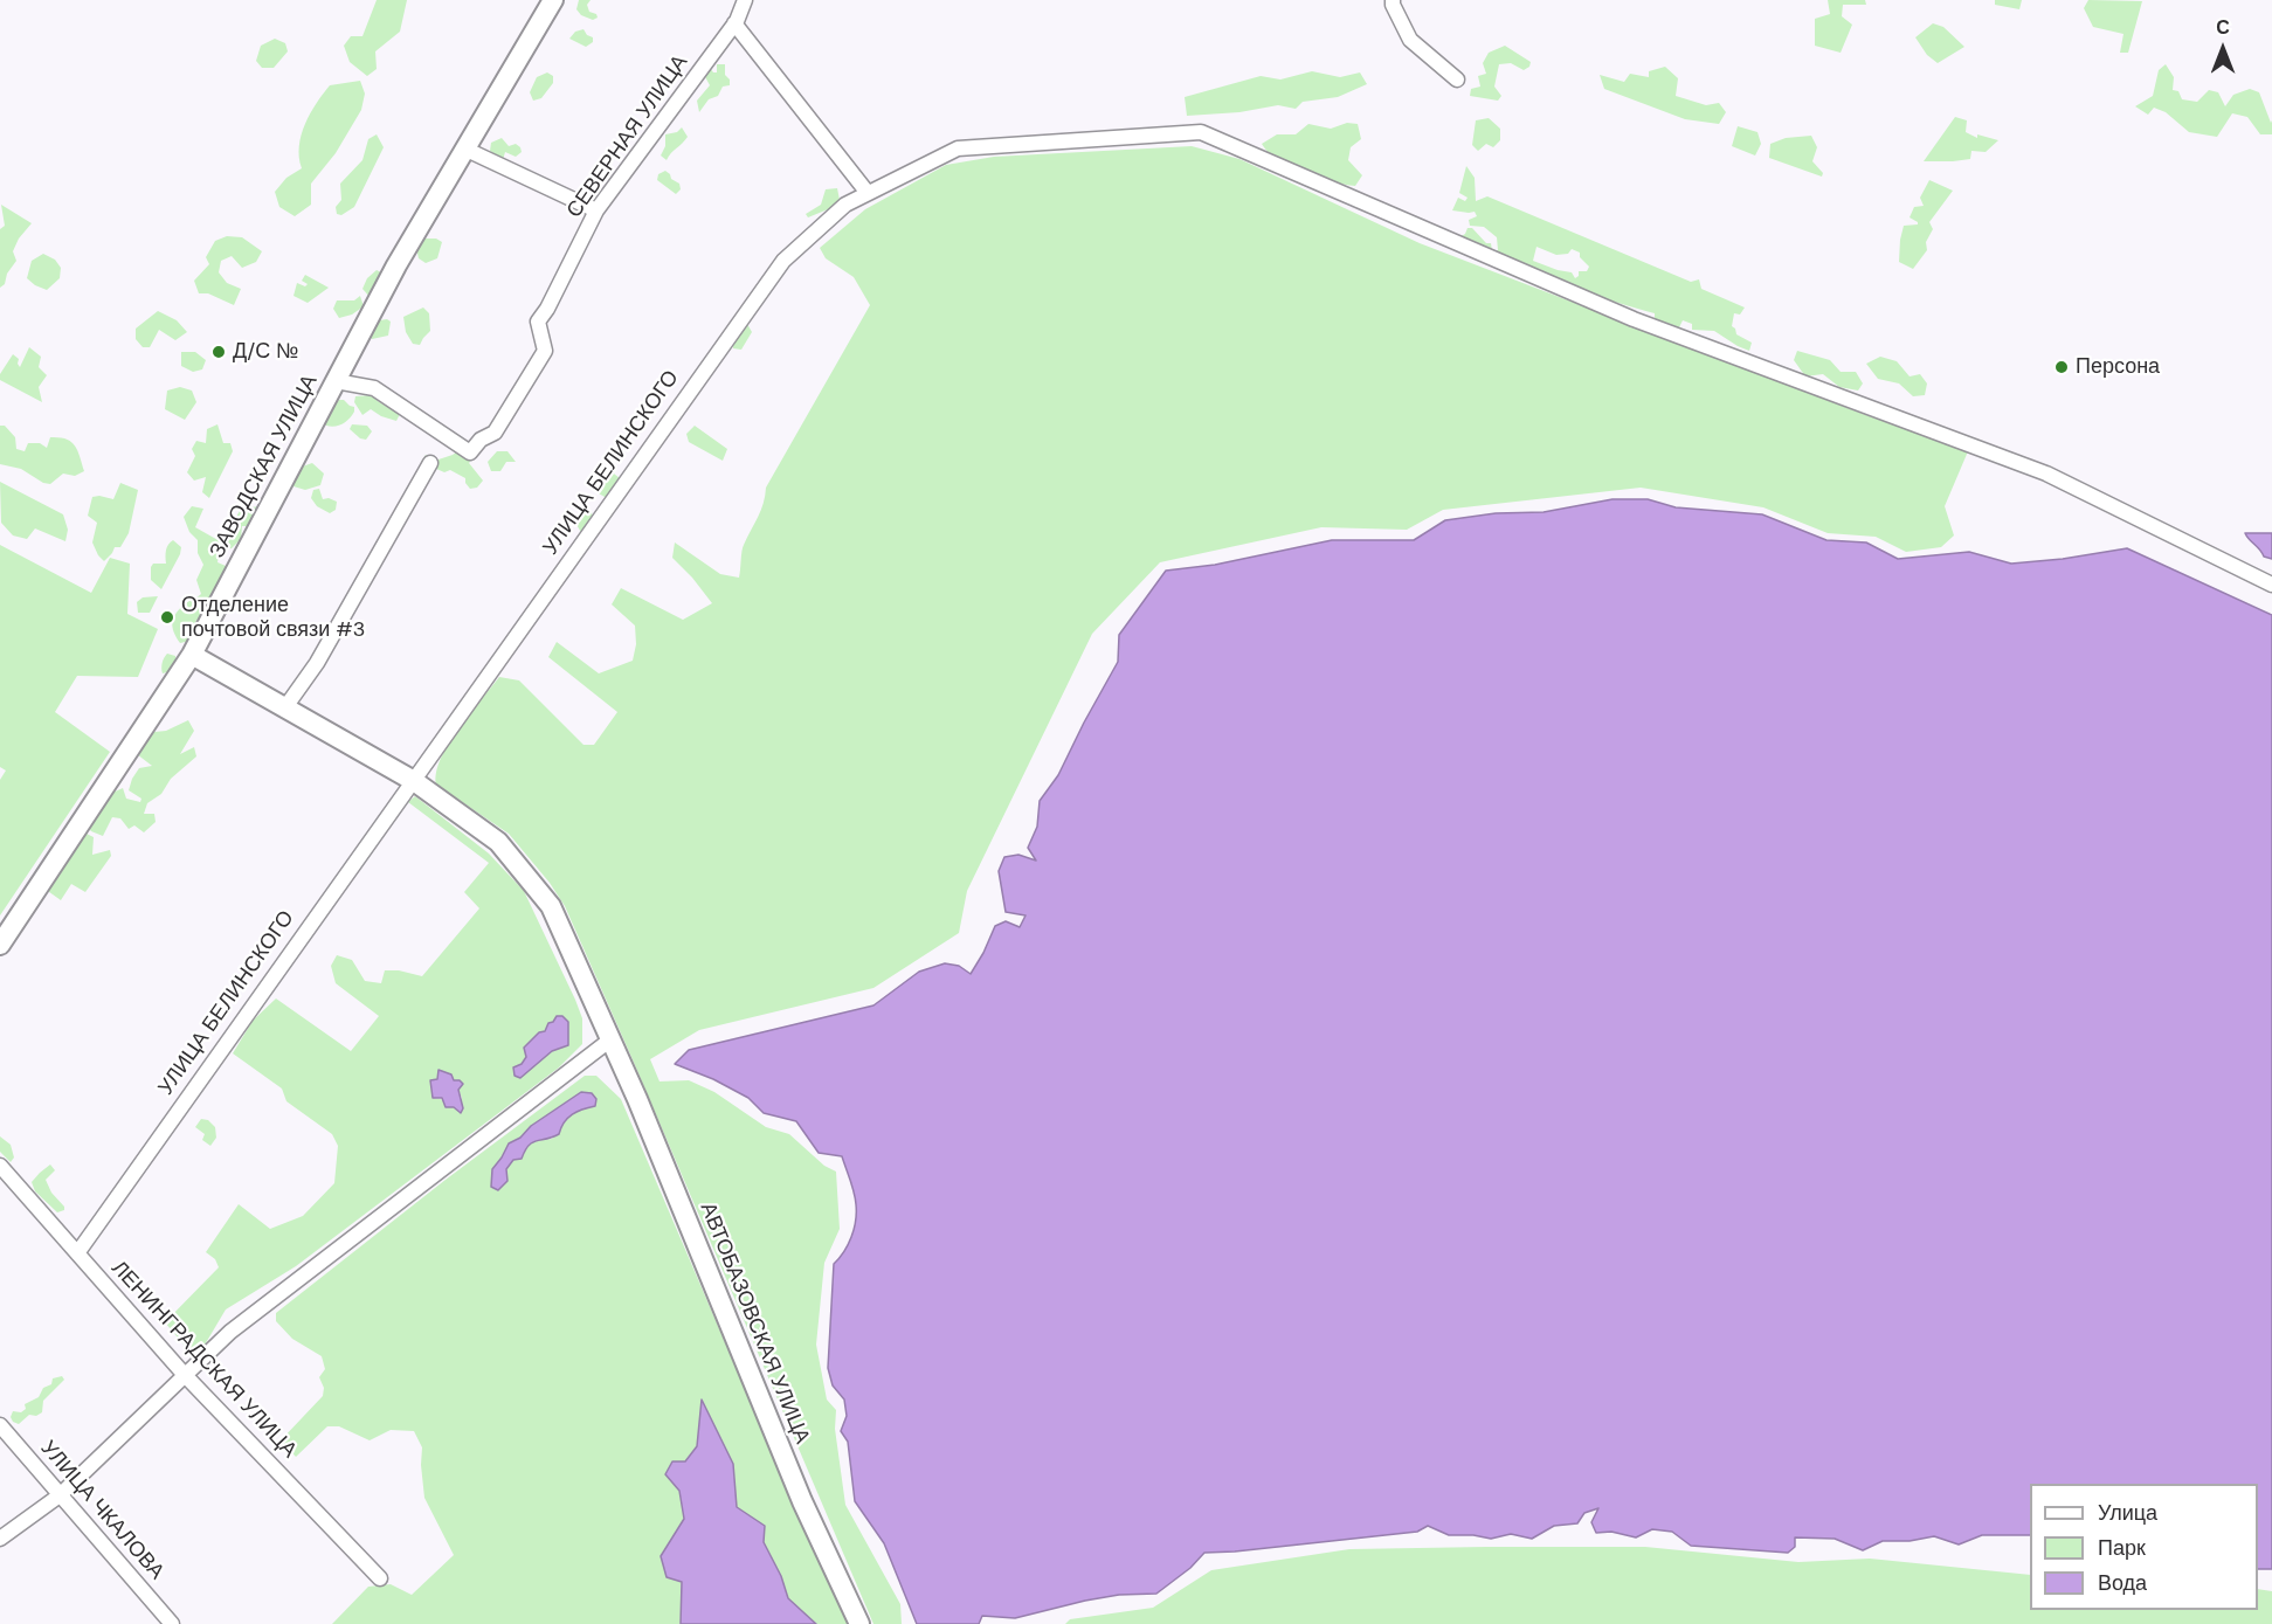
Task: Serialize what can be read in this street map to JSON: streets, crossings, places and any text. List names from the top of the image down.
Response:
{
  "streets": {
    "street": [
      "СЕВЕРНАЯ УЛИЦА",
      "УЛИЦА БЕЛИНСКОГО",
      "ЗАВОДСКАЯ УЛИЦА",
      "АВТОБАЗОВСКАЯ УЛИЦА",
      "ЛЕНИНГРАДСКАЯ УЛИЦА",
      "УЛИЦА ЧКАЛОВА"
    ]
  },
  "crossings": [
    ["СЕВЕРНАЯ УЛИЦА", "ЗАВОДСКАЯ УЛИЦА"],
    ["УЛИЦА БЕЛИНСКОГО", "ЛЕНИНГРАДСКАЯ УЛИЦА"]
  ],
  "places": ["Д/С №", "Персона", "Отделение почтовой связи #3"],
  "legend": ["Улица", "Парк", "Вода"],
  "north": "top"
}
